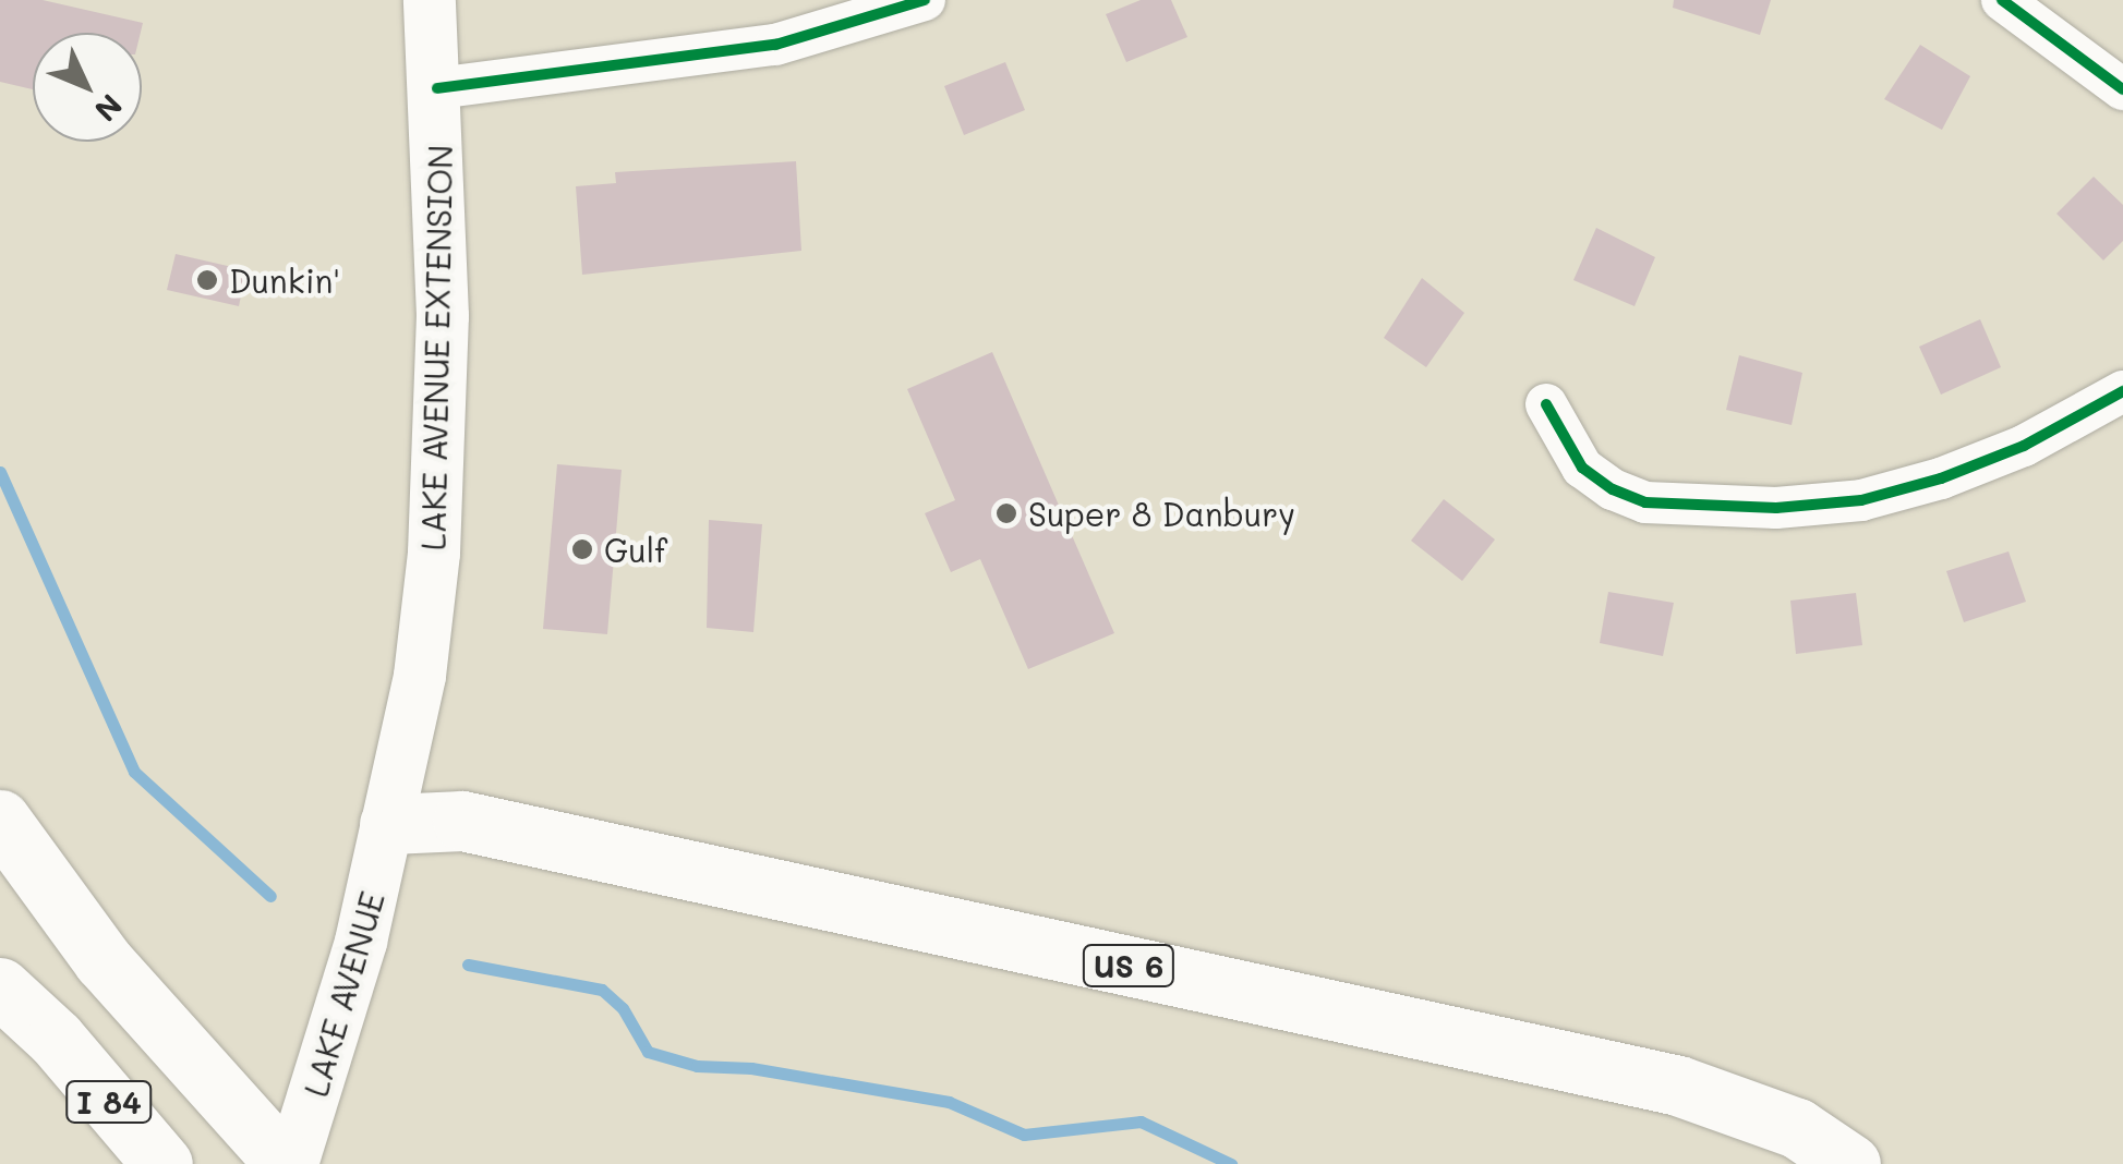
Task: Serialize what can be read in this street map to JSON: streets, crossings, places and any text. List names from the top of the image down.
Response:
{
  "streets": {
    "highway": ["US 6", "I 84"],
    "main road": ["LAKE AVENUE EXTENSION", "LAKE AVENUE"]
  },
  "crossings": [
    ["LAKE AVENUE EXTENSION", "US 6"],
    ["LAKE AVENUE EXTENSION", "LAKE AVENUE"],
    ["US 6", "LAKE AVENUE"]
  ],
  "places": ["Dunkin'", "Super 8 Danbury", "Gulf"],
  "north": "bottom right"
}
